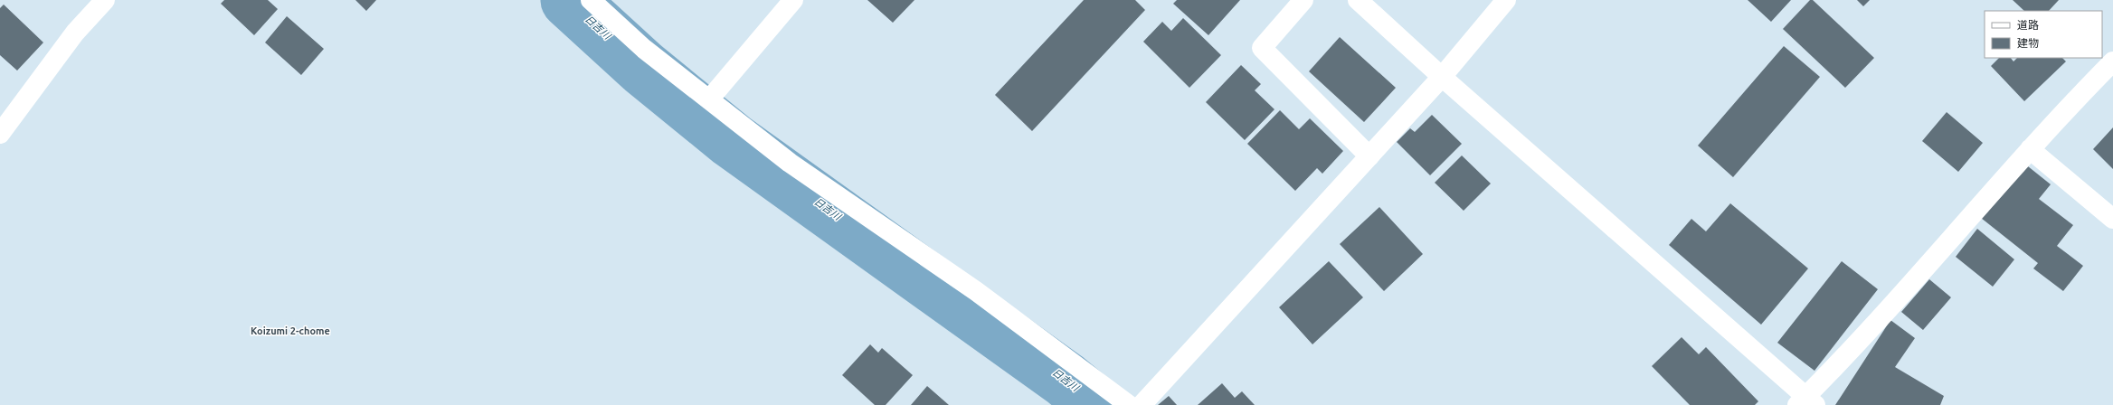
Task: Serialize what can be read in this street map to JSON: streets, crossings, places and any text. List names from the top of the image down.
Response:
{
  "districts": ["Koizumi 2-chome"],
  "water": ["日吉川"],
  "legend": ["道路", "建物"]
}
